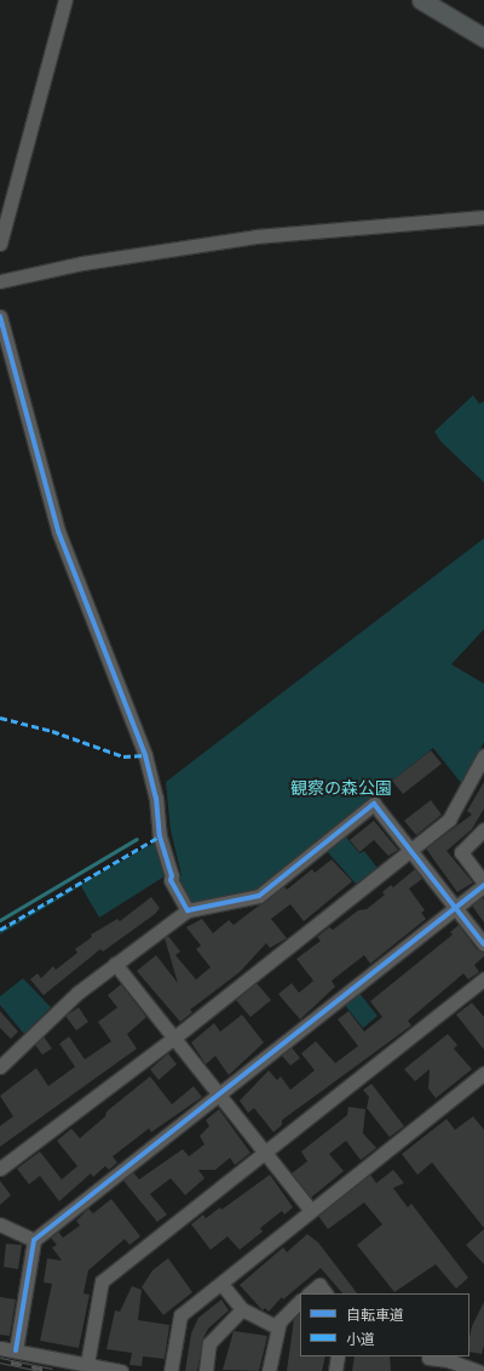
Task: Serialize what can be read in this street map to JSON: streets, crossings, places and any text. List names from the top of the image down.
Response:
{
  "parks": ["観察の森公園"],
  "legend": ["自転車道", "小道"]
}
